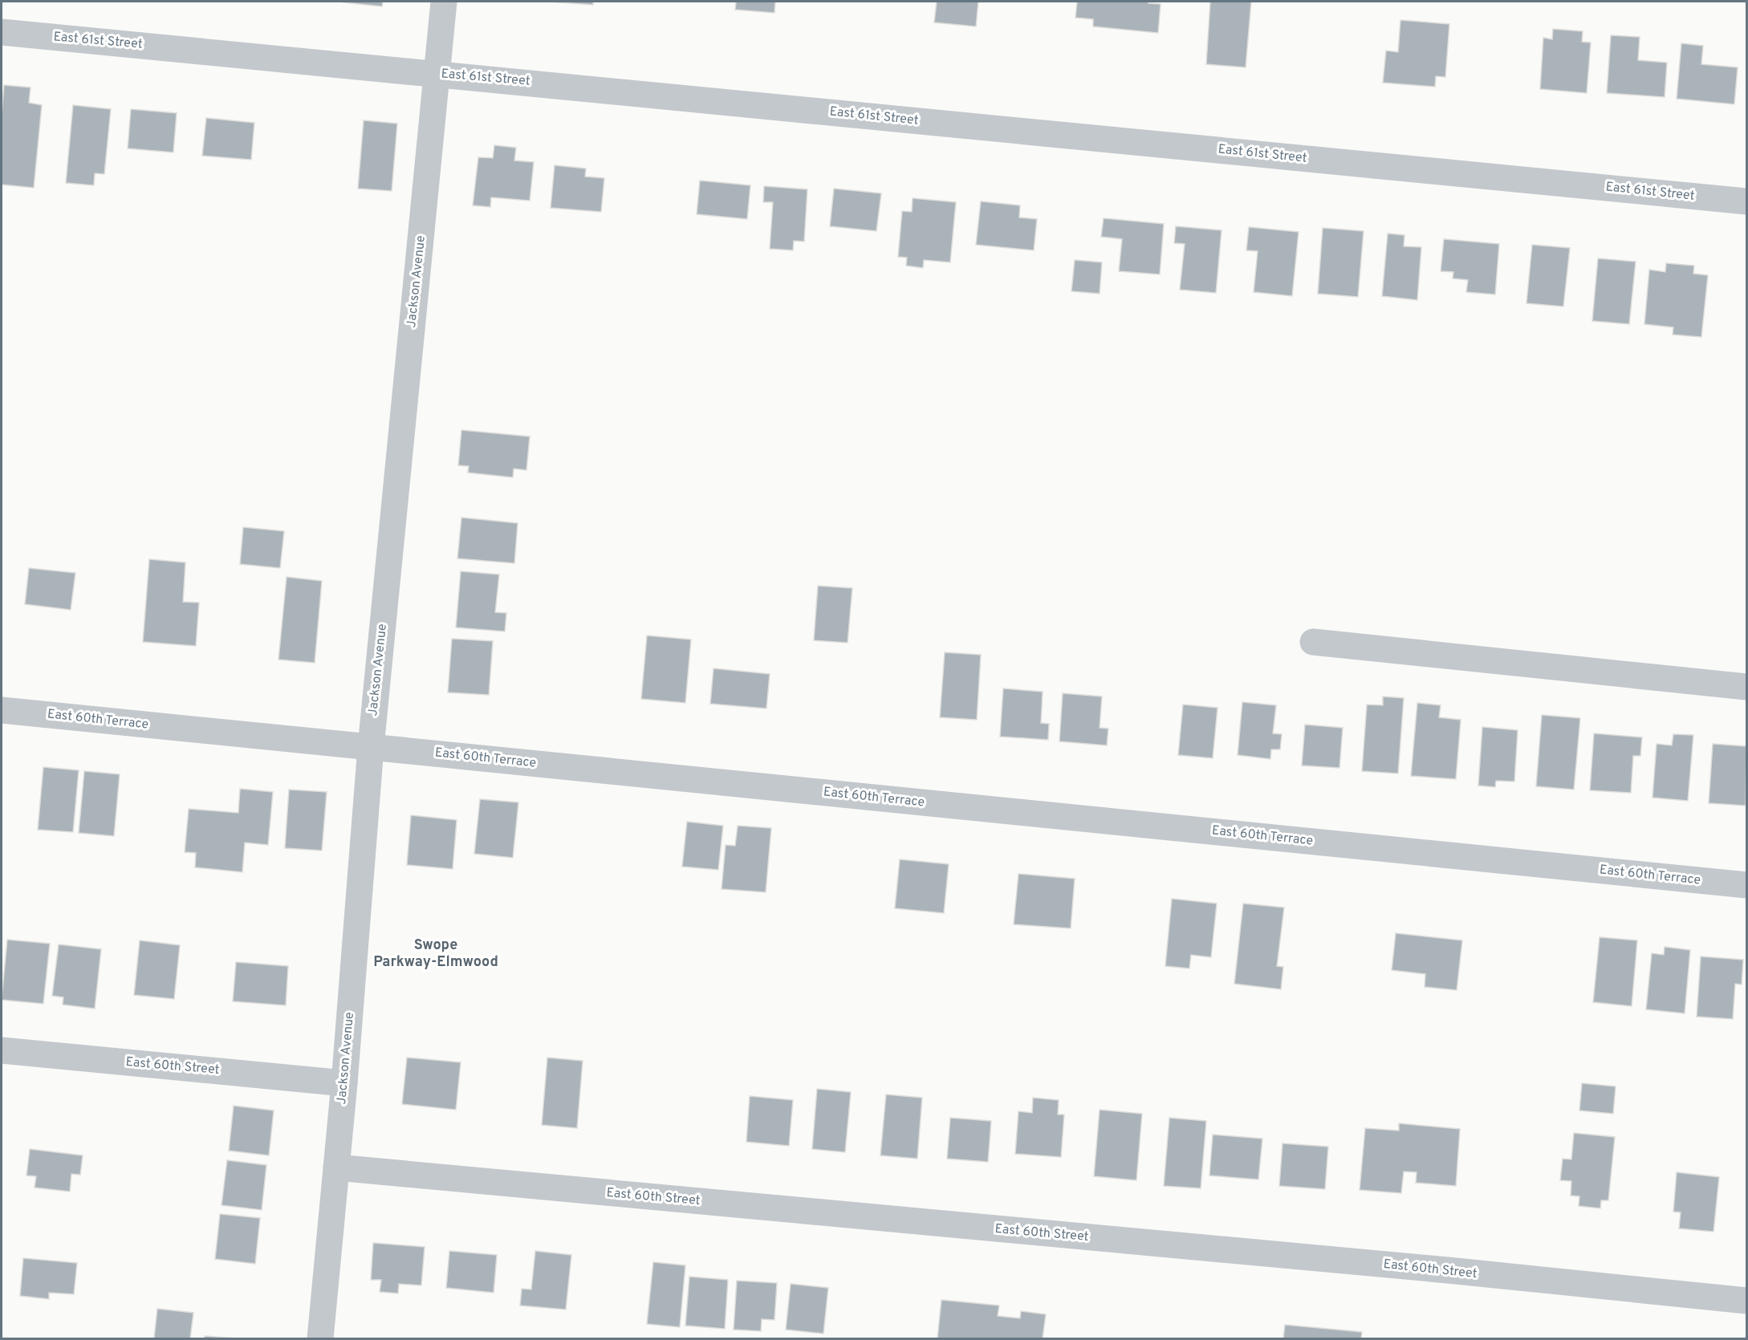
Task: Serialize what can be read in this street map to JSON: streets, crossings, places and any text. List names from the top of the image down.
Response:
{
  "streets": {
    "street": [
      "East 61st Street",
      "Jackson Avenue",
      "East 60th Terrace",
      "East 60th Street"
    ]
  },
  "crossings": [
    ["East 61st Street", "Jackson Avenue"],
    ["Jackson Avenue", "East 60th Terrace"],
    ["Jackson Avenue", "East 60th Street"]
  ],
  "districts": ["Swope Parkway-Elmwood"]
}
